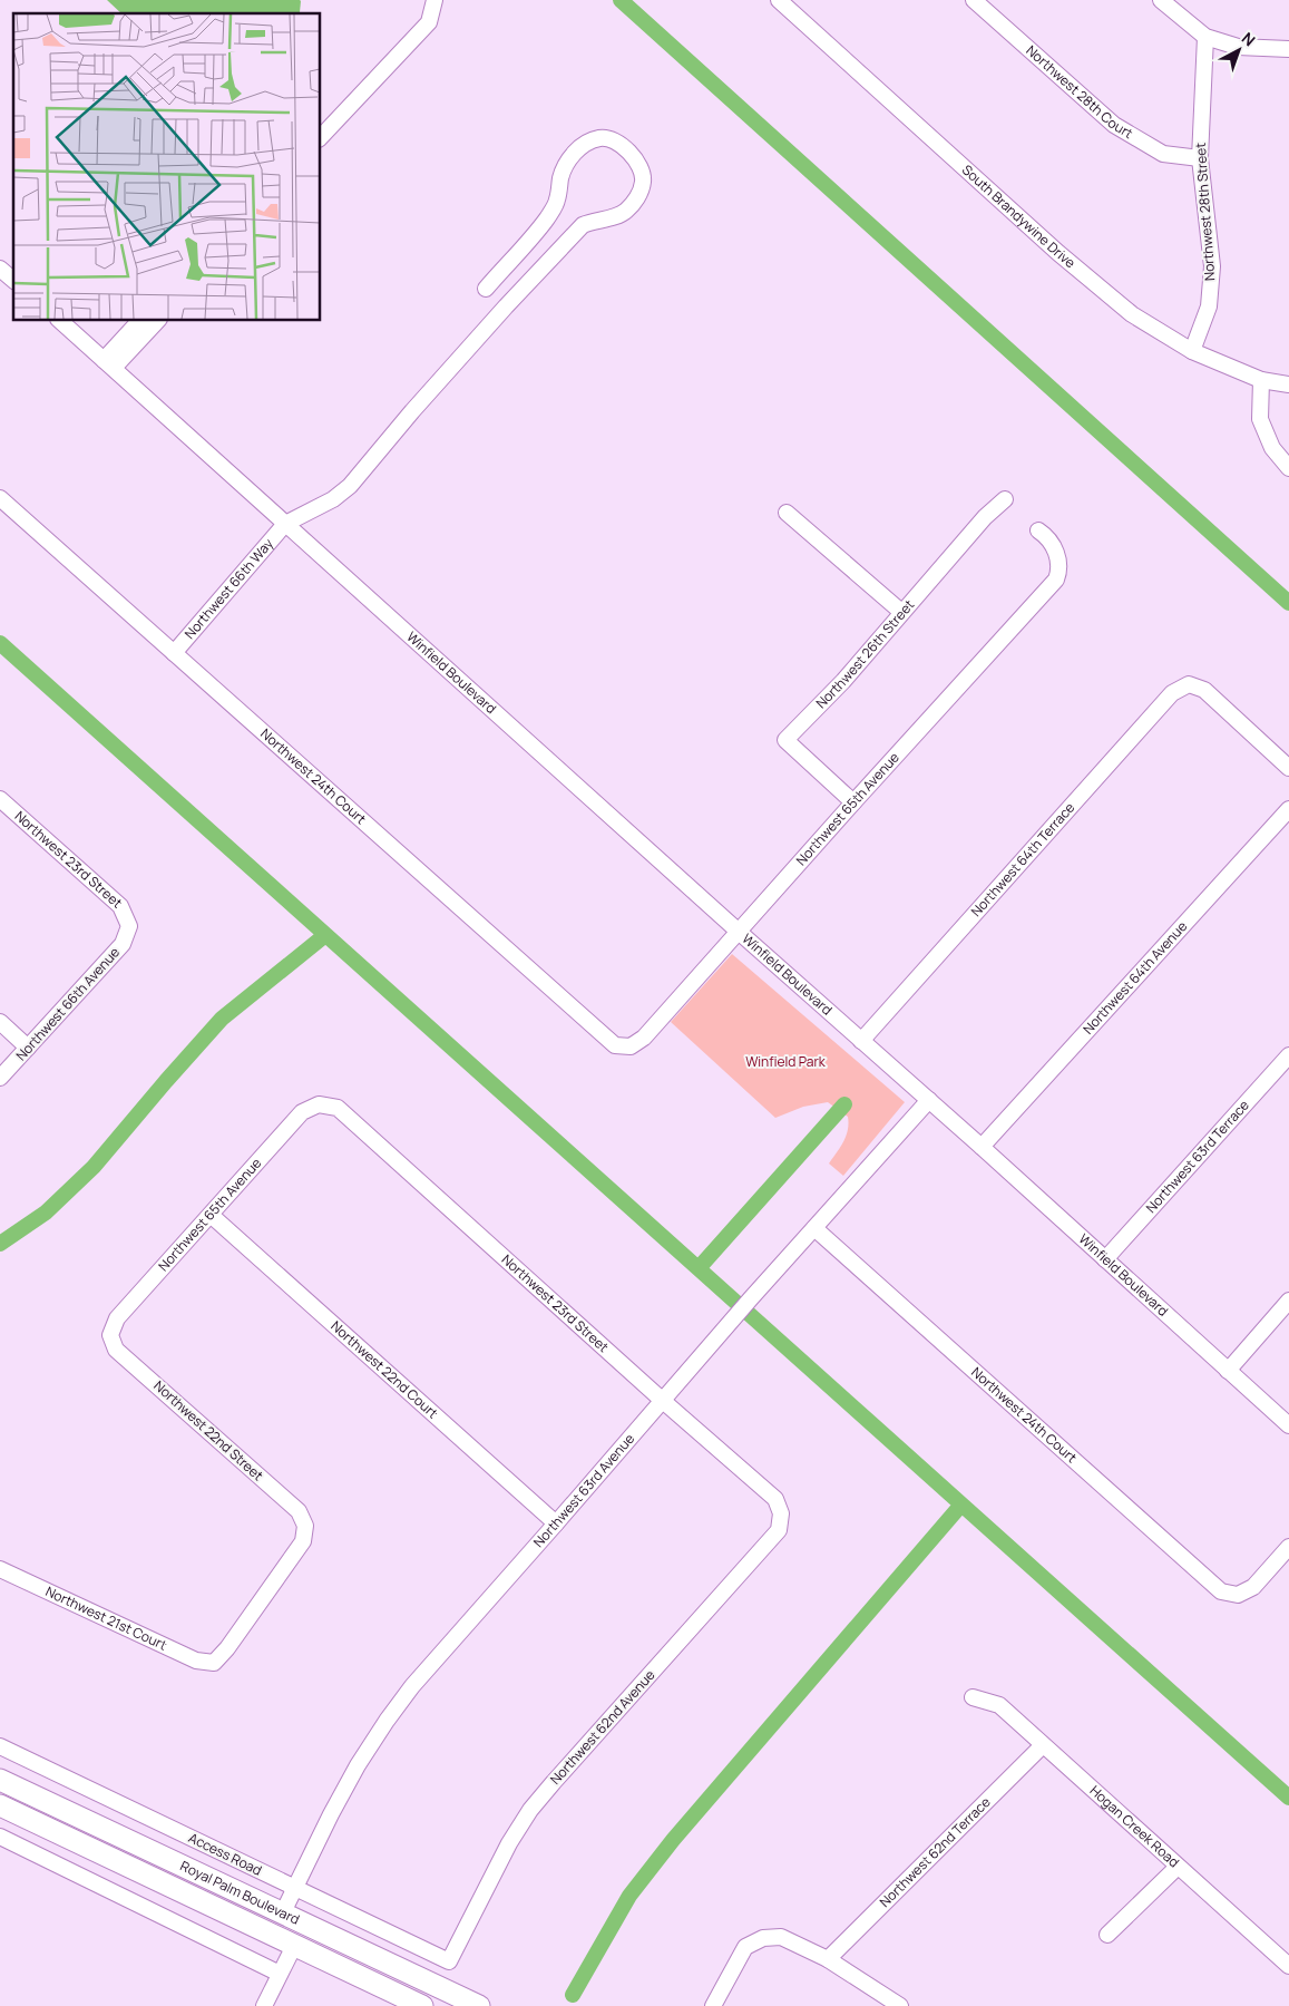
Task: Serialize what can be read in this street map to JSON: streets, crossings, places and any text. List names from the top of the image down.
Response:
{
  "streets": {
    "main road": ["Royal Palm Boulevard"],
    "street": [
      "Northwest 28th Court",
      "Northwest 28th Street",
      "South Brandywine Drive",
      "Northwest 66th Way",
      "Northwest 26th Street",
      "Winfield Boulevard",
      "Northwest 24th Court",
      "Northwest 65th Avenue",
      "Northwest 64th Terrace",
      "Northwest 23rd Street",
      "Northwest 64th Avenue",
      "Northwest 66th Avenue",
      "Northwest 63rd Terrace",
      "Northwest 22nd Court",
      "Northwest 22nd Street",
      "Northwest 63rd Avenue",
      "Northwest 21st Court",
      "Northwest 62nd Avenue",
      "Hogan Creek Road",
      "Northwest 62nd Terrace",
      "Access Road"
    ]
  },
  "crossings": [
    ["Northwest 28th Court", "Northwest 28th Street"],
    ["Northwest 28th Street", "South Brandywine Drive"],
    ["Northwest 66th Way", "Winfield Boulevard"],
    ["Northwest 66th Way", "Northwest 24th Court"],
    ["Northwest 26th Street", "Northwest 65th Avenue"],
    ["Winfield Boulevard", "Northwest 65th Avenue"],
    ["Winfield Boulevard", "Northwest 64th Terrace"],
    ["Winfield Boulevard", "Northwest 64th Avenue"],
    ["Winfield Boulevard", "Northwest 63rd Terrace"],
    ["Winfield Boulevard", "Northwest 63rd Avenue"],
    ["Northwest 24th Court", "Northwest 65th Avenue"],
    ["Northwest 24th Court", "Northwest 63rd Avenue"],
    ["Northwest 65th Avenue", "Northwest 23rd Street"],
    ["Northwest 65th Avenue", "Northwest 22nd Court"],
    ["Northwest 65th Avenue", "Northwest 22nd Street"],
    ["Northwest 23rd Street", "Northwest 66th Avenue"],
    ["Northwest 23rd Street", "Northwest 63rd Avenue"],
    ["Northwest 23rd Street", "Northwest 62nd Avenue"],
    ["Northwest 22nd Court", "Northwest 63rd Avenue"],
    ["Northwest 22nd Street", "Northwest 21st Court"],
    ["Northwest 63rd Avenue", "Access Road"],
    ["Northwest 63rd Avenue", "Royal Palm Boulevard"],
    ["Northwest 62nd Avenue", "Access Road"],
    ["Hogan Creek Road", "Northwest 62nd Terrace"]
  ],
  "parks": ["Winfield Park"],
  "north": "top right"
}
